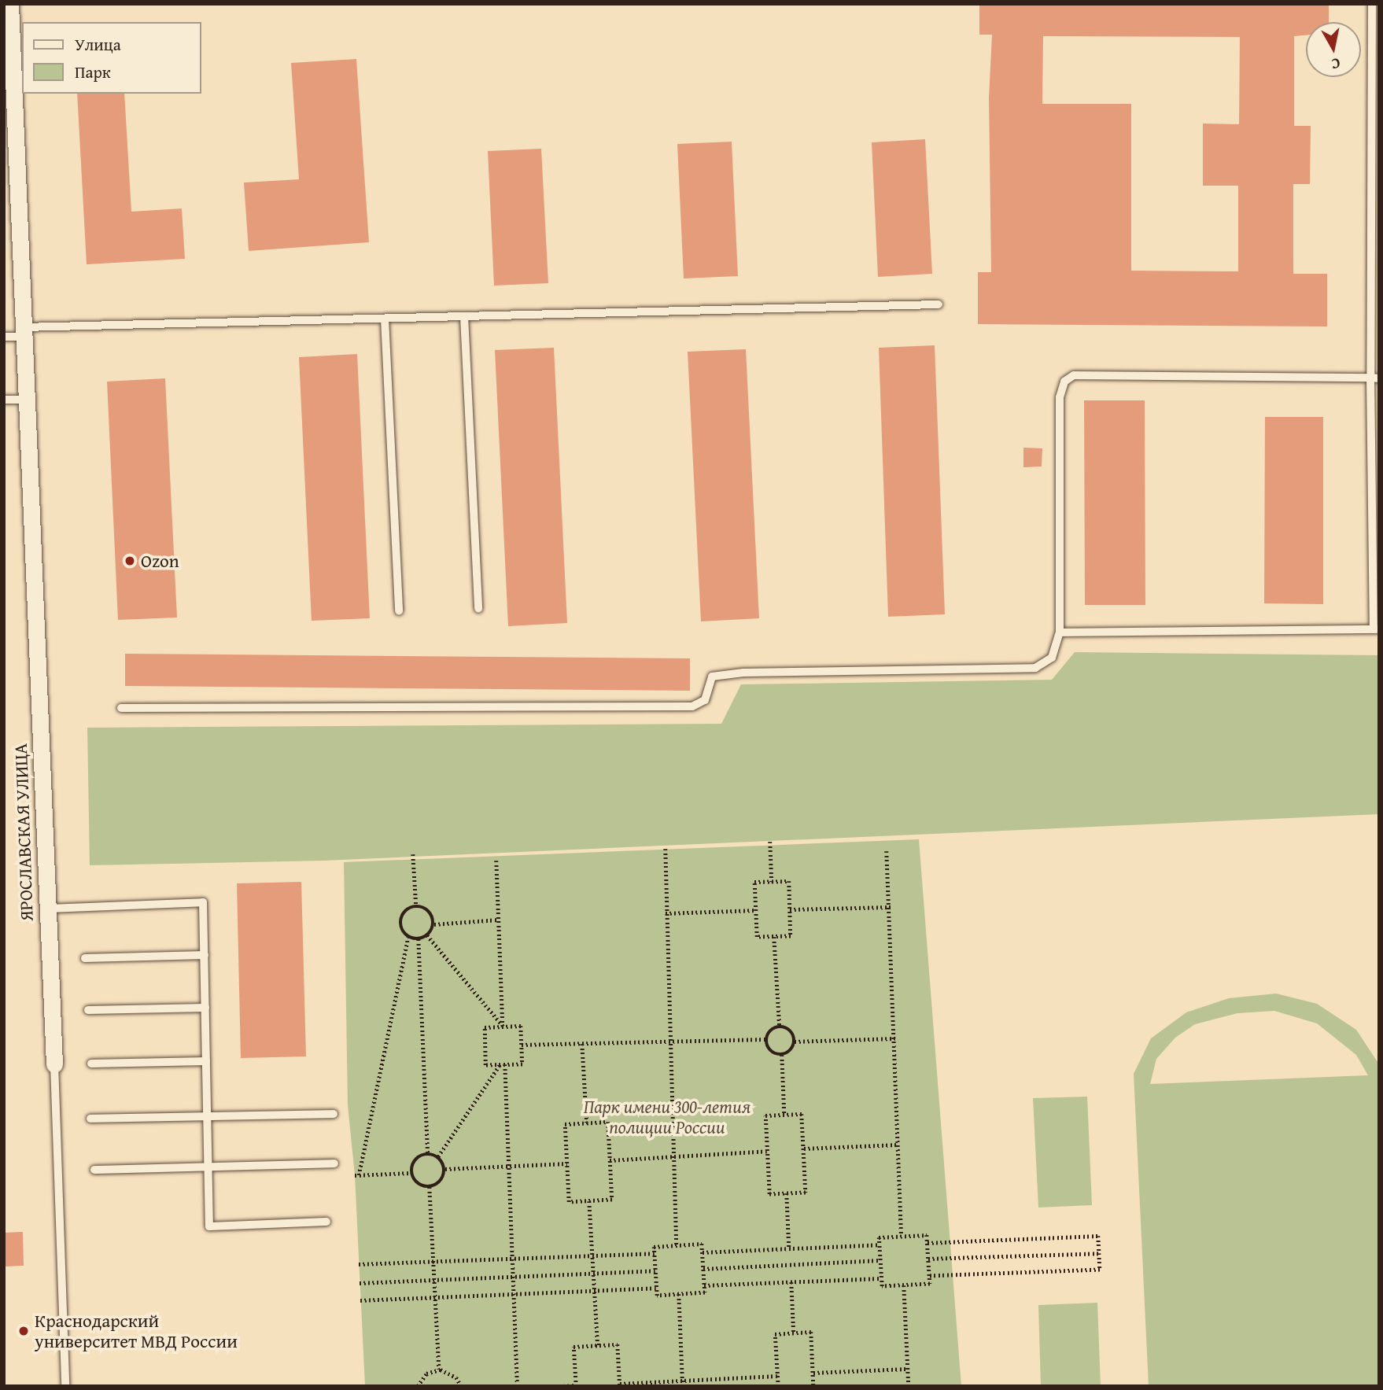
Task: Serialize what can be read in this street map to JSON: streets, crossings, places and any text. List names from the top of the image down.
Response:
{
  "streets": {
    "street": ["ЯРОСЛАВСКАЯ УЛИЦА"]
  },
  "parks": ["Парк имени 300-летия полиции России"],
  "places": ["Ozon", "Краснодарский университет МВД России"],
  "legend": ["Улица", "Парк"],
  "north": "bottom"
}
